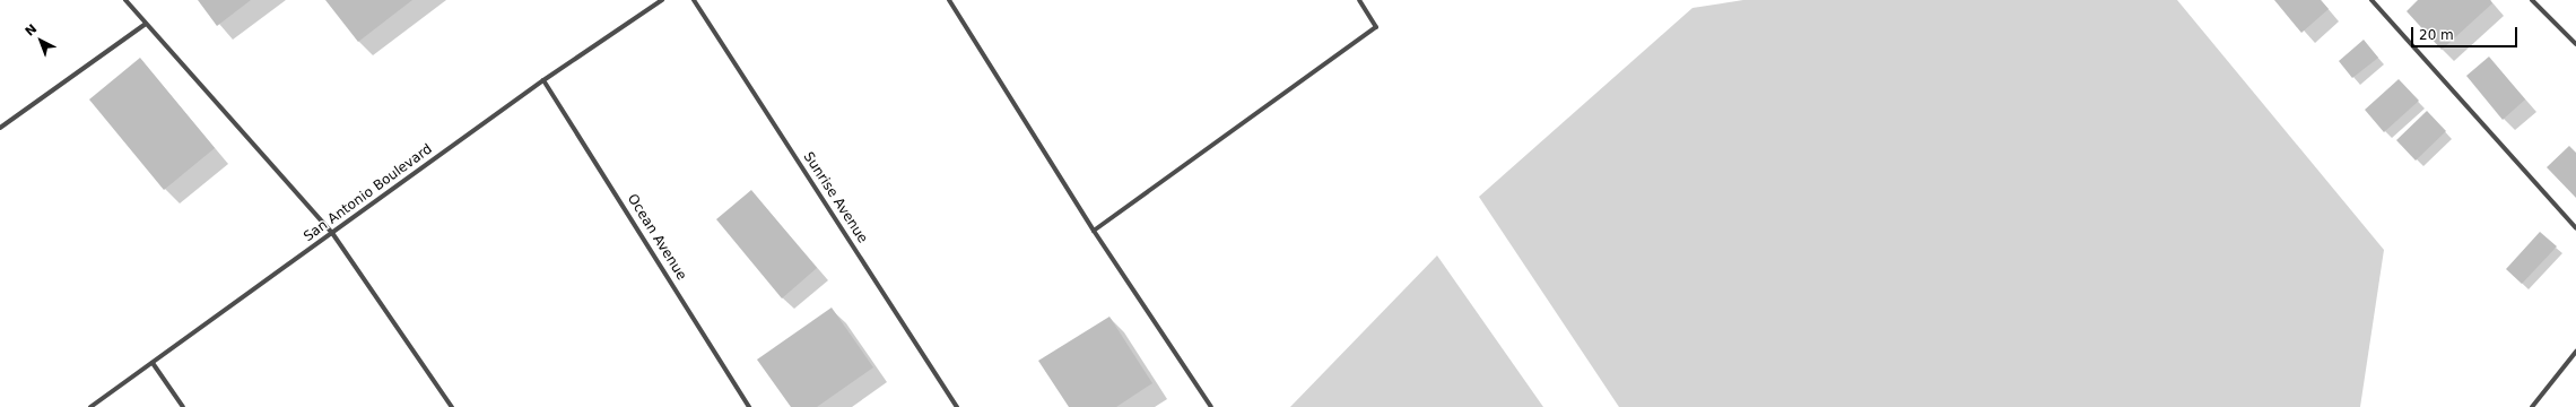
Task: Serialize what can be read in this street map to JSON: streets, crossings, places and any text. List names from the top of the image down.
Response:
{
  "streets": {
    "street": ["San Antonio Boulevard", "Sunrise Avenue", "Ocean Avenue"]
  },
  "crossings": [
    ["San Antonio Boulevard", "Ocean Avenue"]
  ],
  "scale_bar": "20 m",
  "north": "top left"
}
